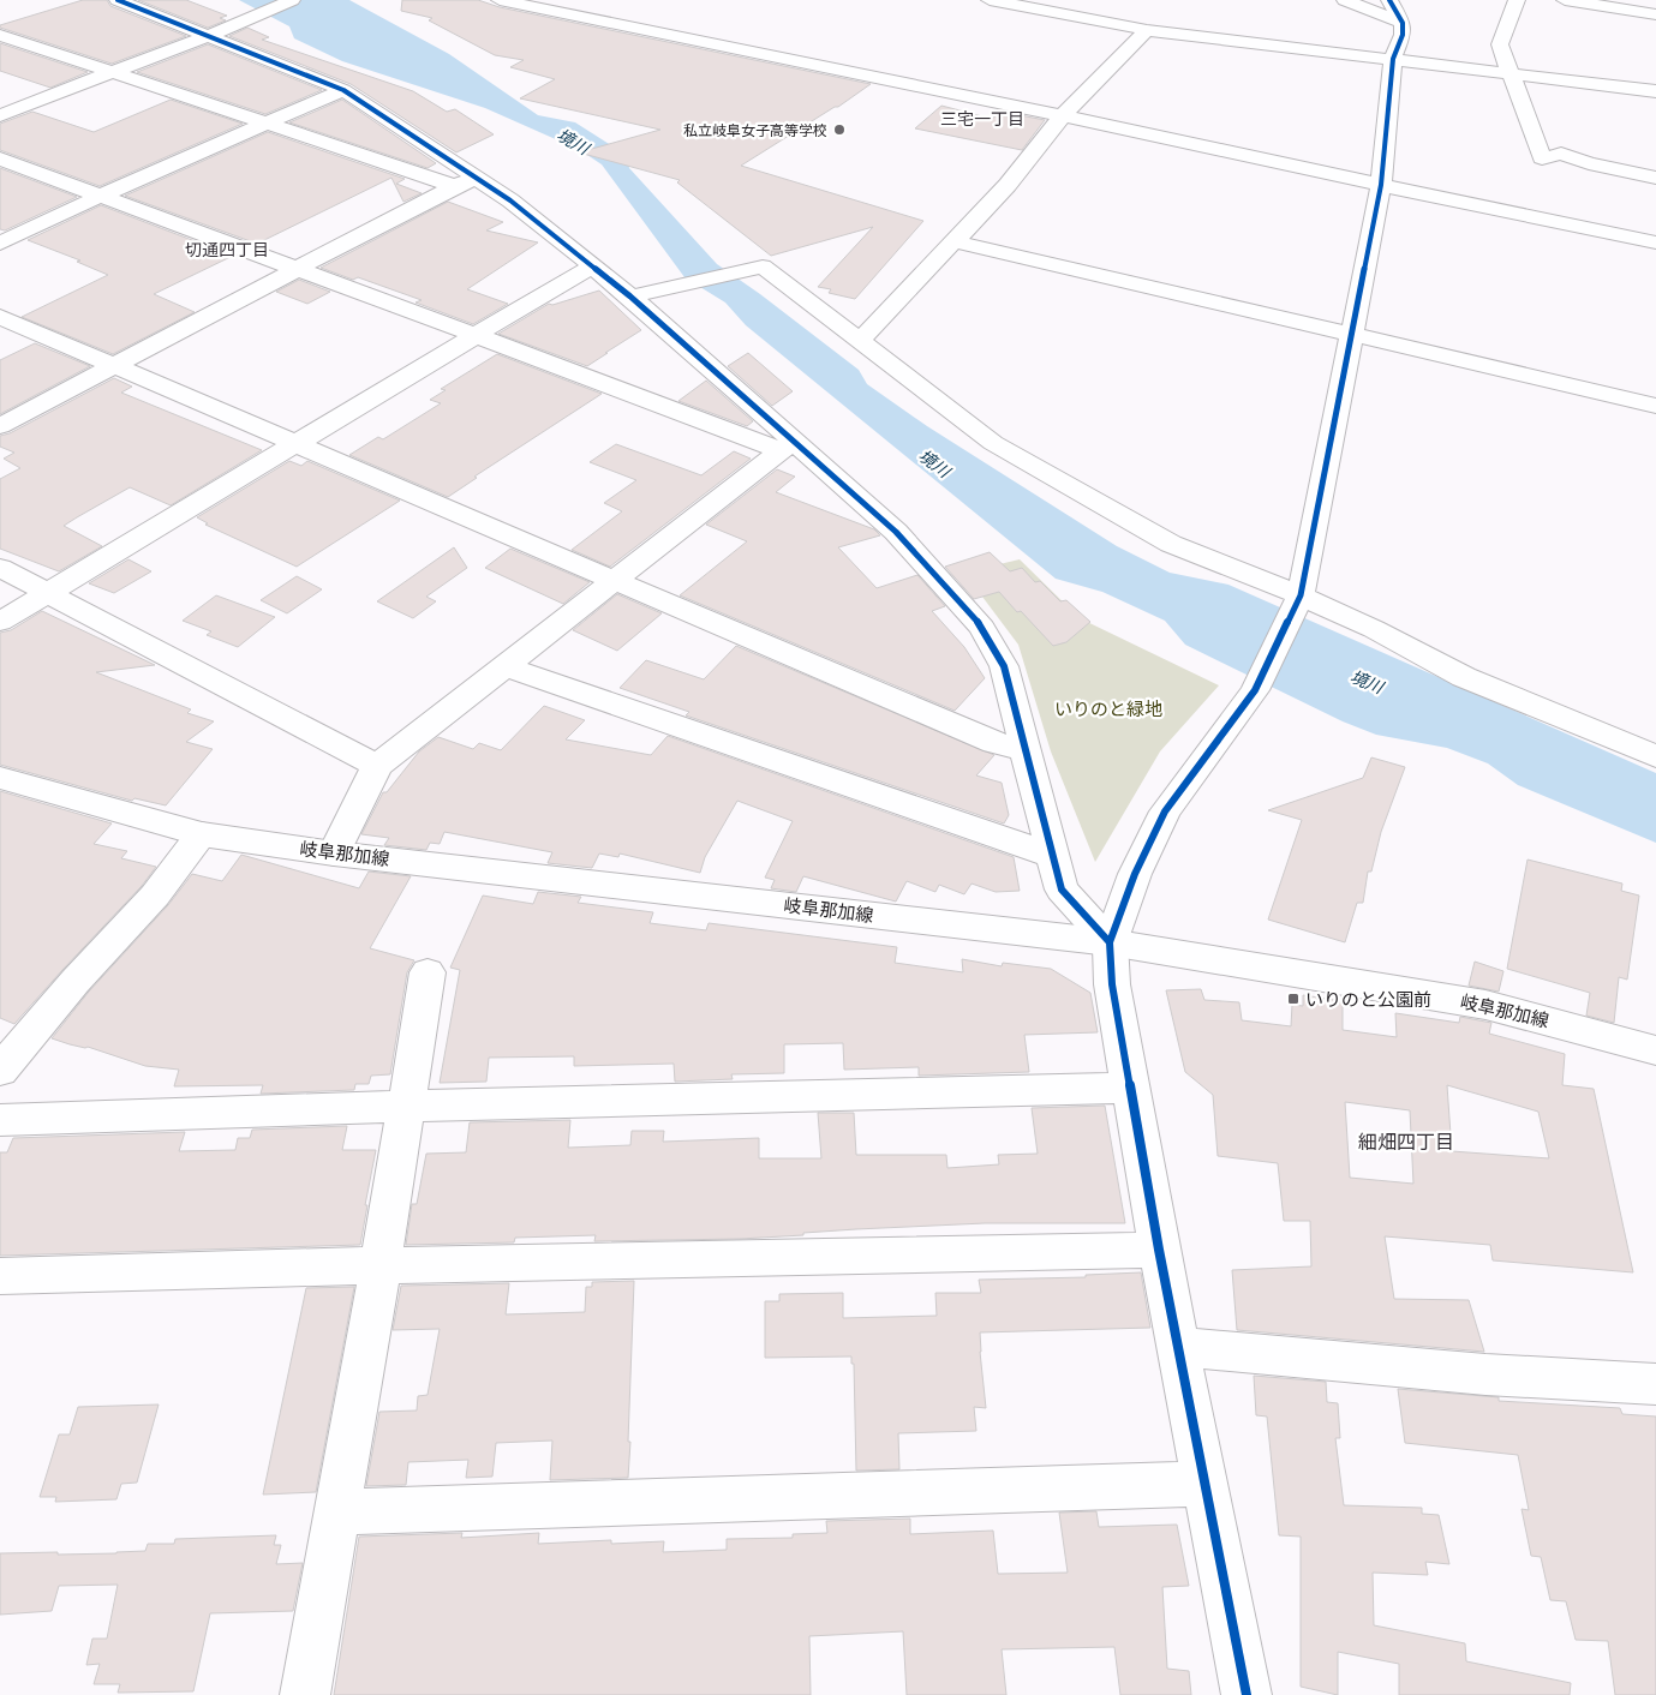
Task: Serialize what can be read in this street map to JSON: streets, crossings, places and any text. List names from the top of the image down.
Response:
{
  "streets": {
    "street": ["岐阜那加線"]
  },
  "districts": ["三宅一丁目", "切通四丁目", "細畑四丁目"],
  "water": ["境川"],
  "parks": ["いりのと緑地"],
  "places": {
    "other": ["私立岐阜女子高等学校"],
    "transit": ["いりのと公園前"]
  }
}
